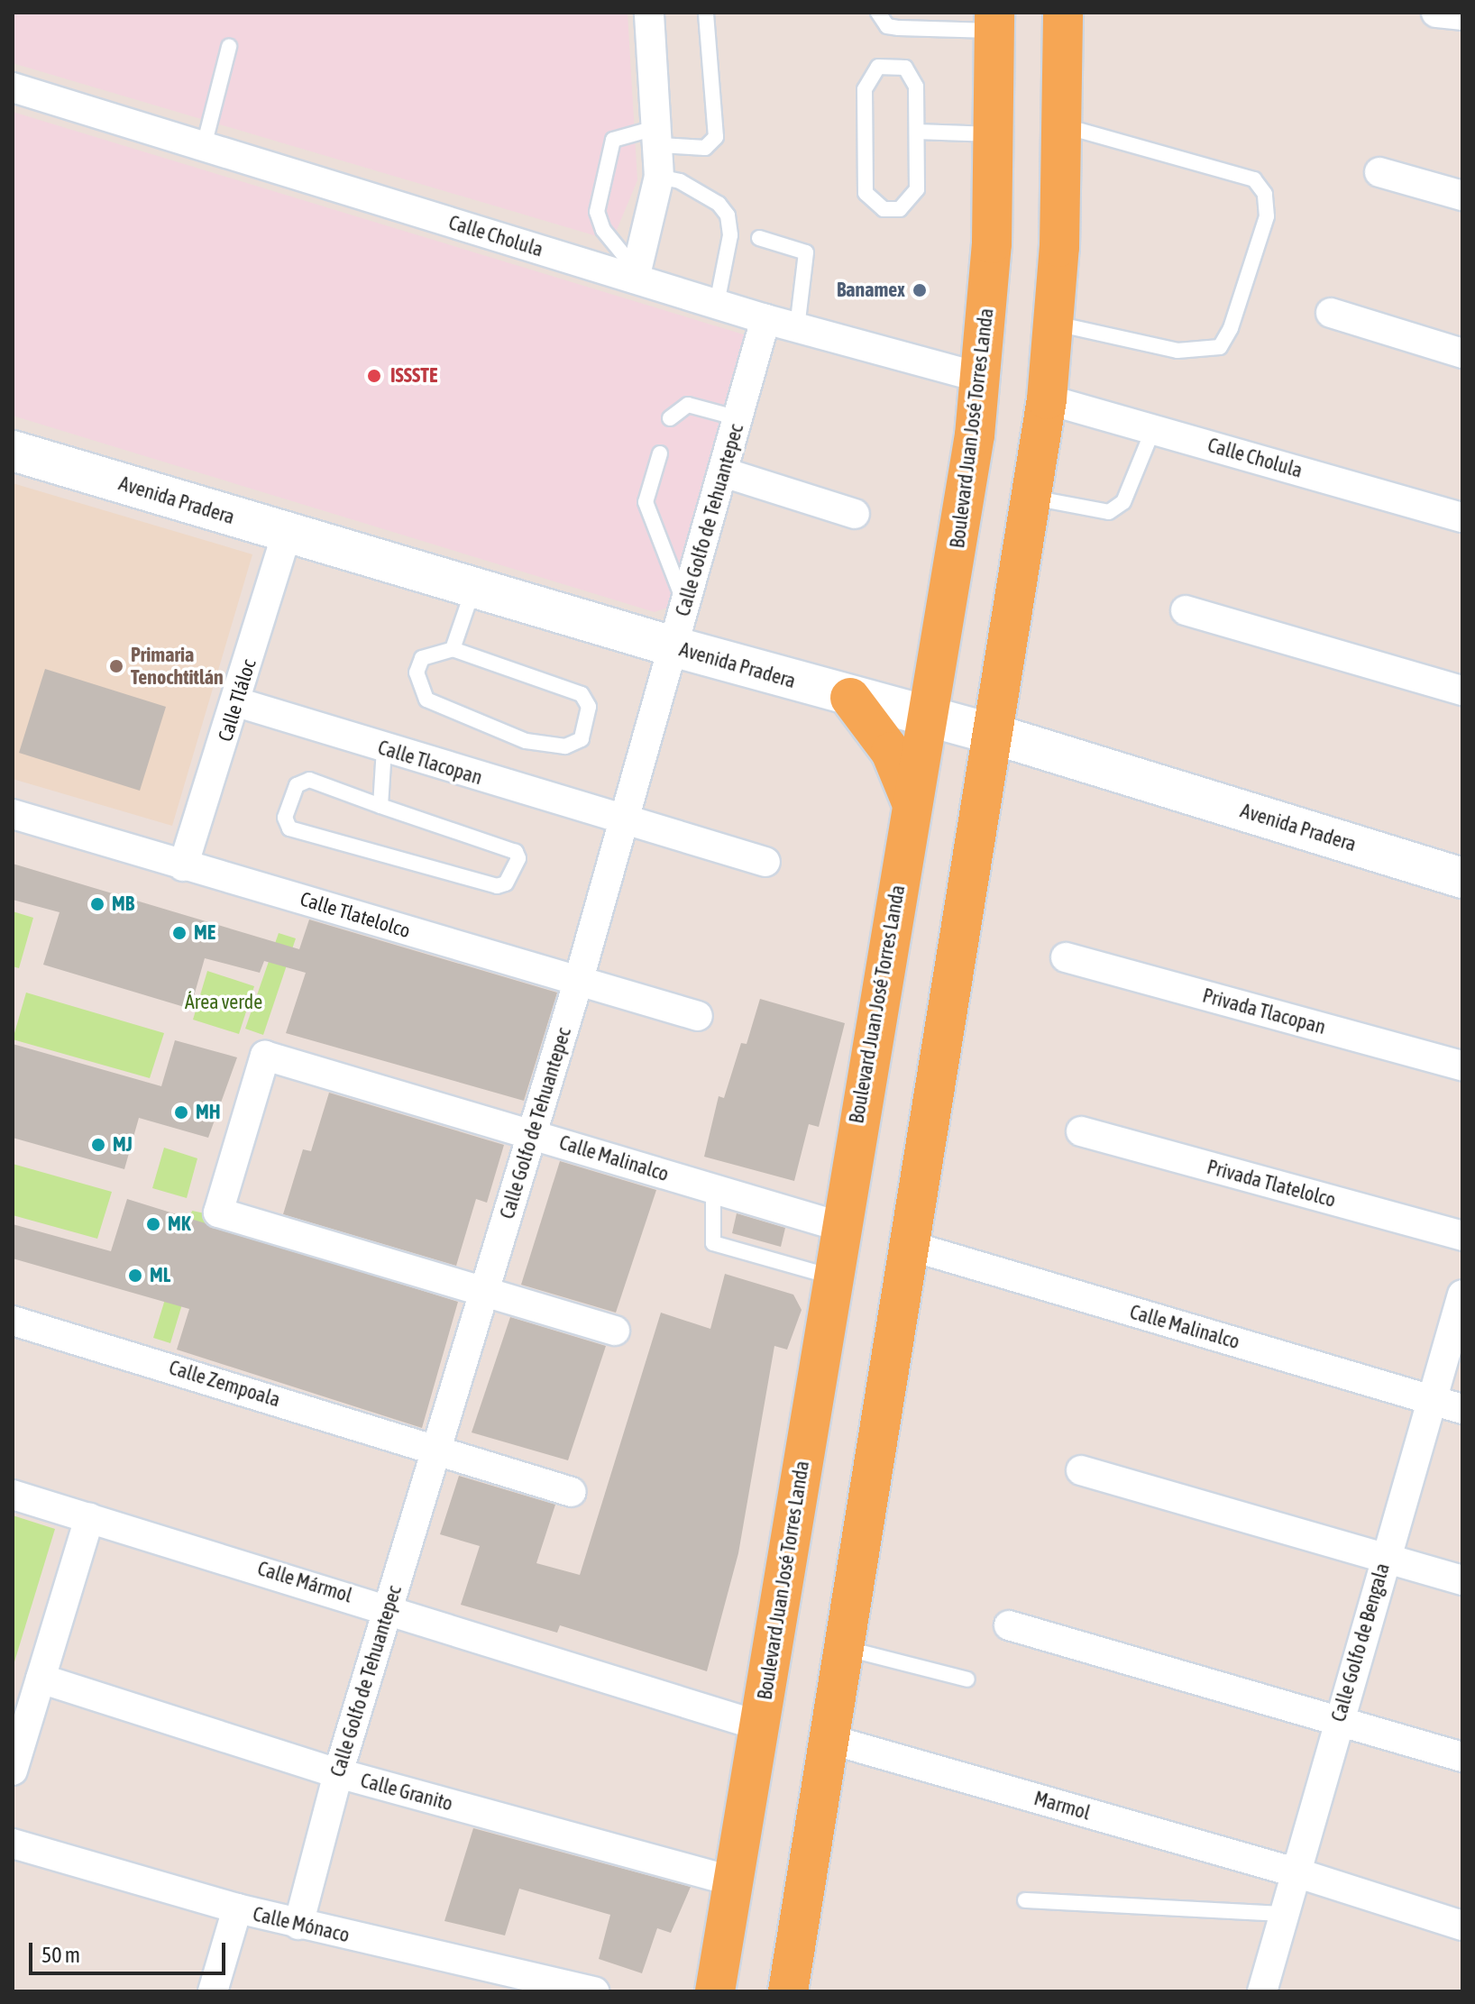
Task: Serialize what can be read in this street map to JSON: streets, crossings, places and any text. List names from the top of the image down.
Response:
{
  "streets": {
    "main road": ["Boulevard Juan José Torres Landa"],
    "street": [
      "Calle Cholula",
      "Avenida Pradera",
      "Calle Golfo de Tehuantepec",
      "Calle Tláloc",
      "Calle Tlacopan",
      "Calle Tlatelolco",
      "Privada Tlacopan",
      "Calle Malinalco",
      "Privada Tlatelolco",
      "Calle Zempoala",
      "Calle Mármol",
      "Calle Golfo de Bengala",
      "Calle Granito",
      "Marmol",
      "Calle Mónaco"
    ]
  },
  "crossings": [
    ["Calle Cholula", "Boulevard Juan José Torres Landa"],
    ["Calle Cholula", "Calle Golfo de Tehuantepec"],
    ["Boulevard Juan José Torres Landa", "Avenida Pradera"],
    ["Boulevard Juan José Torres Landa", "Calle Malinalco"],
    ["Boulevard Juan José Torres Landa", "Calle Mármol"],
    ["Boulevard Juan José Torres Landa", "Calle Granito"],
    ["Avenida Pradera", "Calle Golfo de Tehuantepec"],
    ["Avenida Pradera", "Calle Tláloc"],
    ["Calle Golfo de Tehuantepec", "Calle Tlacopan"],
    ["Calle Golfo de Tehuantepec", "Calle Tlatelolco"],
    ["Calle Golfo de Tehuantepec", "Calle Malinalco"],
    ["Calle Golfo de Tehuantepec", "Calle Zempoala"],
    ["Calle Golfo de Tehuantepec", "Calle Mármol"],
    ["Calle Golfo de Tehuantepec", "Calle Granito"],
    ["Calle Golfo de Tehuantepec", "Calle Mónaco"],
    ["Calle Tláloc", "Calle Tlacopan"],
    ["Calle Tláloc", "Calle Tlatelolco"],
    ["Calle Malinalco", "Calle Golfo de Bengala"],
    ["Calle Golfo de Bengala", "Marmol"]
  ],
  "parks": ["Área verde"],
  "places": [
    "Banamex",
    "ISSSTE",
    "Primaria Tenochtitlán",
    "MB",
    "ME",
    "MH",
    "MJ",
    "MK",
    "ML"
  ],
  "scale_bar": "50 m"
}
